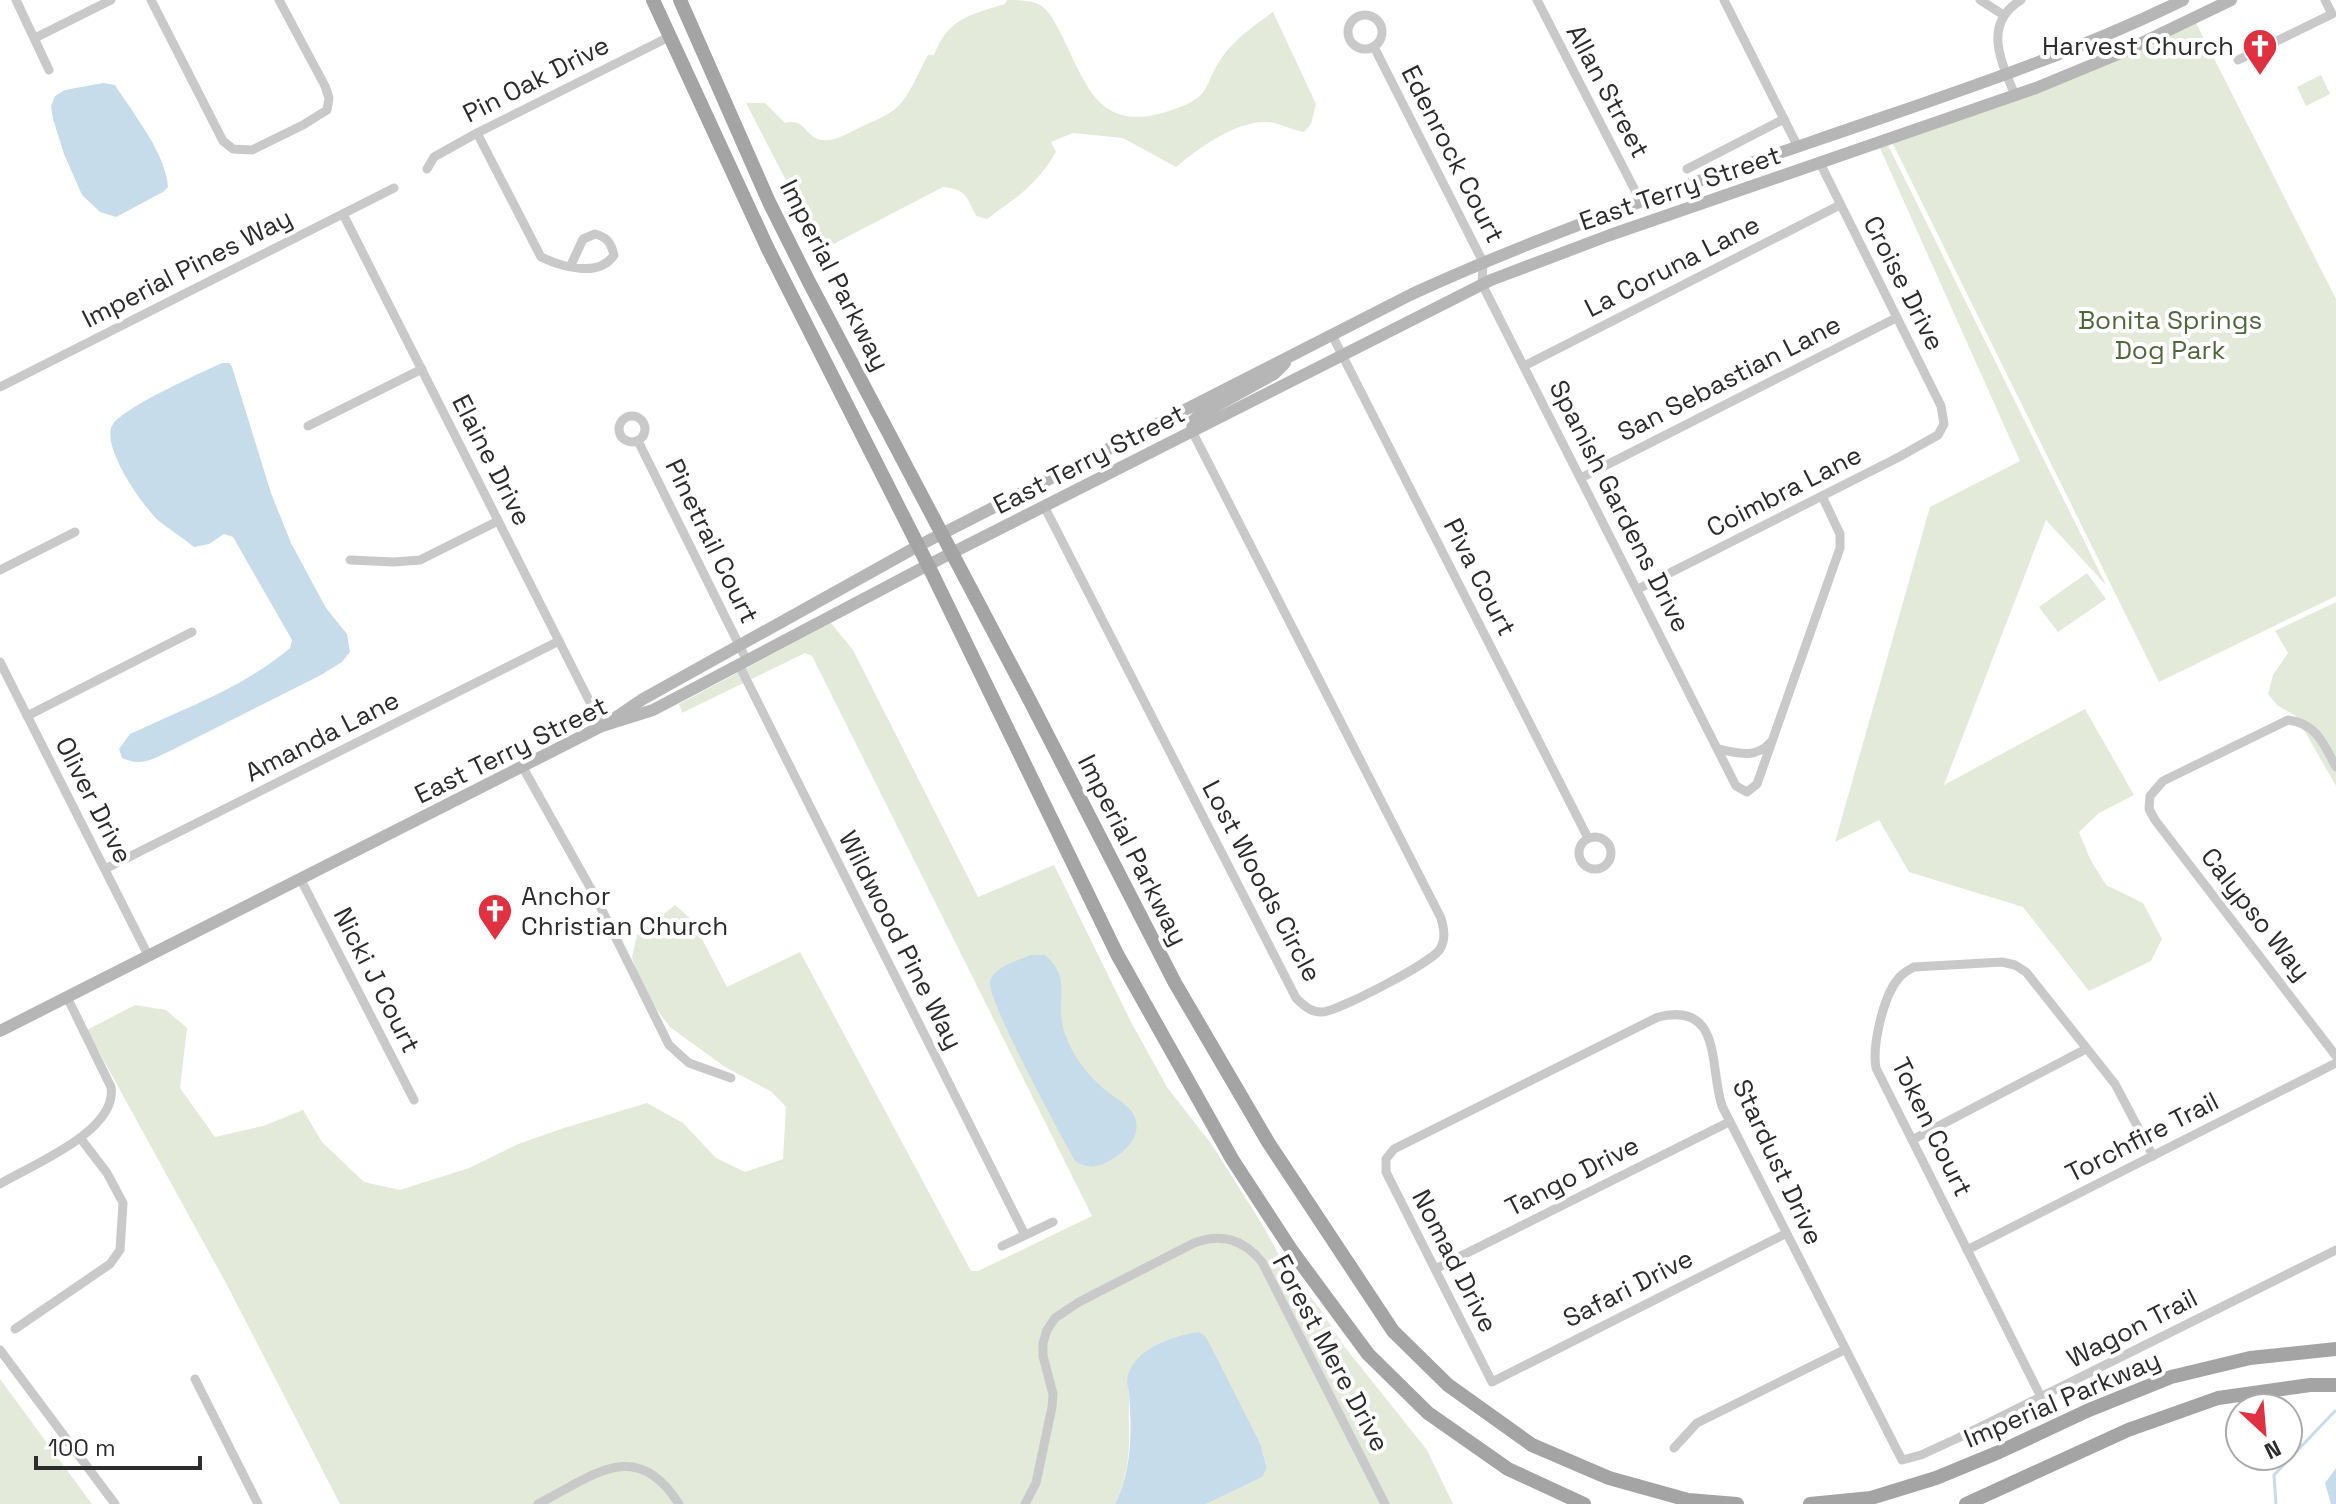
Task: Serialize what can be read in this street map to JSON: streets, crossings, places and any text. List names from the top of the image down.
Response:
{
  "streets": {
    "main road": ["Imperial Parkway"],
    "street": [
      "Pin Oak Drive",
      "Allan Street",
      "Edenrock Court",
      "East Terry Street",
      "La Coruna Lane",
      "Imperial Pines Way",
      "Croise Drive",
      "San Sebastian Lane",
      "Elaine Drive",
      "Coimbra Lane",
      "Spanish Gardens Drive",
      "Pinetrail Court",
      "Piva Court",
      "Amanda Lane",
      "Oliver Drive",
      "Lost Woods Circle",
      "Calypso Way",
      "Wildwood Pine Way",
      "Nicki J Court",
      "Token Court",
      "Torchfire Trail",
      "Stardust Drive",
      "Tango Drive",
      "Nomad Drive",
      "Safari Drive",
      "Wagon Trail",
      "Forest Mere Drive"
    ]
  },
  "crossings": [
    ["Pin Oak Drive", "Imperial Parkway"],
    ["Edenrock Court", "East Terry Street"],
    ["Edenrock Court", "Spanish Gardens Drive"],
    ["East Terry Street", "Imperial Parkway"],
    ["East Terry Street", "Croise Drive"],
    ["East Terry Street", "Elaine Drive"],
    ["East Terry Street", "Spanish Gardens Drive"],
    ["East Terry Street", "Pinetrail Court"],
    ["East Terry Street", "Piva Court"],
    ["East Terry Street", "Oliver Drive"],
    ["East Terry Street", "Lost Woods Circle"],
    ["East Terry Street", "Wildwood Pine Way"],
    ["East Terry Street", "Nicki J Court"],
    ["La Coruna Lane", "Croise Drive"],
    ["La Coruna Lane", "Spanish Gardens Drive"],
    ["Imperial Pines Way", "Elaine Drive"],
    ["Croise Drive", "San Sebastian Lane"],
    ["Croise Drive", "Coimbra Lane"],
    ["San Sebastian Lane", "Spanish Gardens Drive"],
    ["Elaine Drive", "Amanda Lane"],
    ["Coimbra Lane", "Spanish Gardens Drive"],
    ["Pinetrail Court", "Wildwood Pine Way"],
    ["Amanda Lane", "Oliver Drive"],
    ["Token Court", "Torchfire Trail"],
    ["Token Court", "Wagon Trail"],
    ["Stardust Drive", "Tango Drive"],
    ["Stardust Drive", "Nomad Drive"],
    ["Stardust Drive", "Safari Drive"],
    ["Stardust Drive", "Wagon Trail"],
    ["Tango Drive", "Nomad Drive"],
    ["Nomad Drive", "Safari Drive"]
  ],
  "parks": ["Bonita Springs Dog Park"],
  "places": {
    "church": ["Harvest Church", "Anchor Christian Church"]
  },
  "scale_bar": "100 m",
  "north": "bottom right"
}
